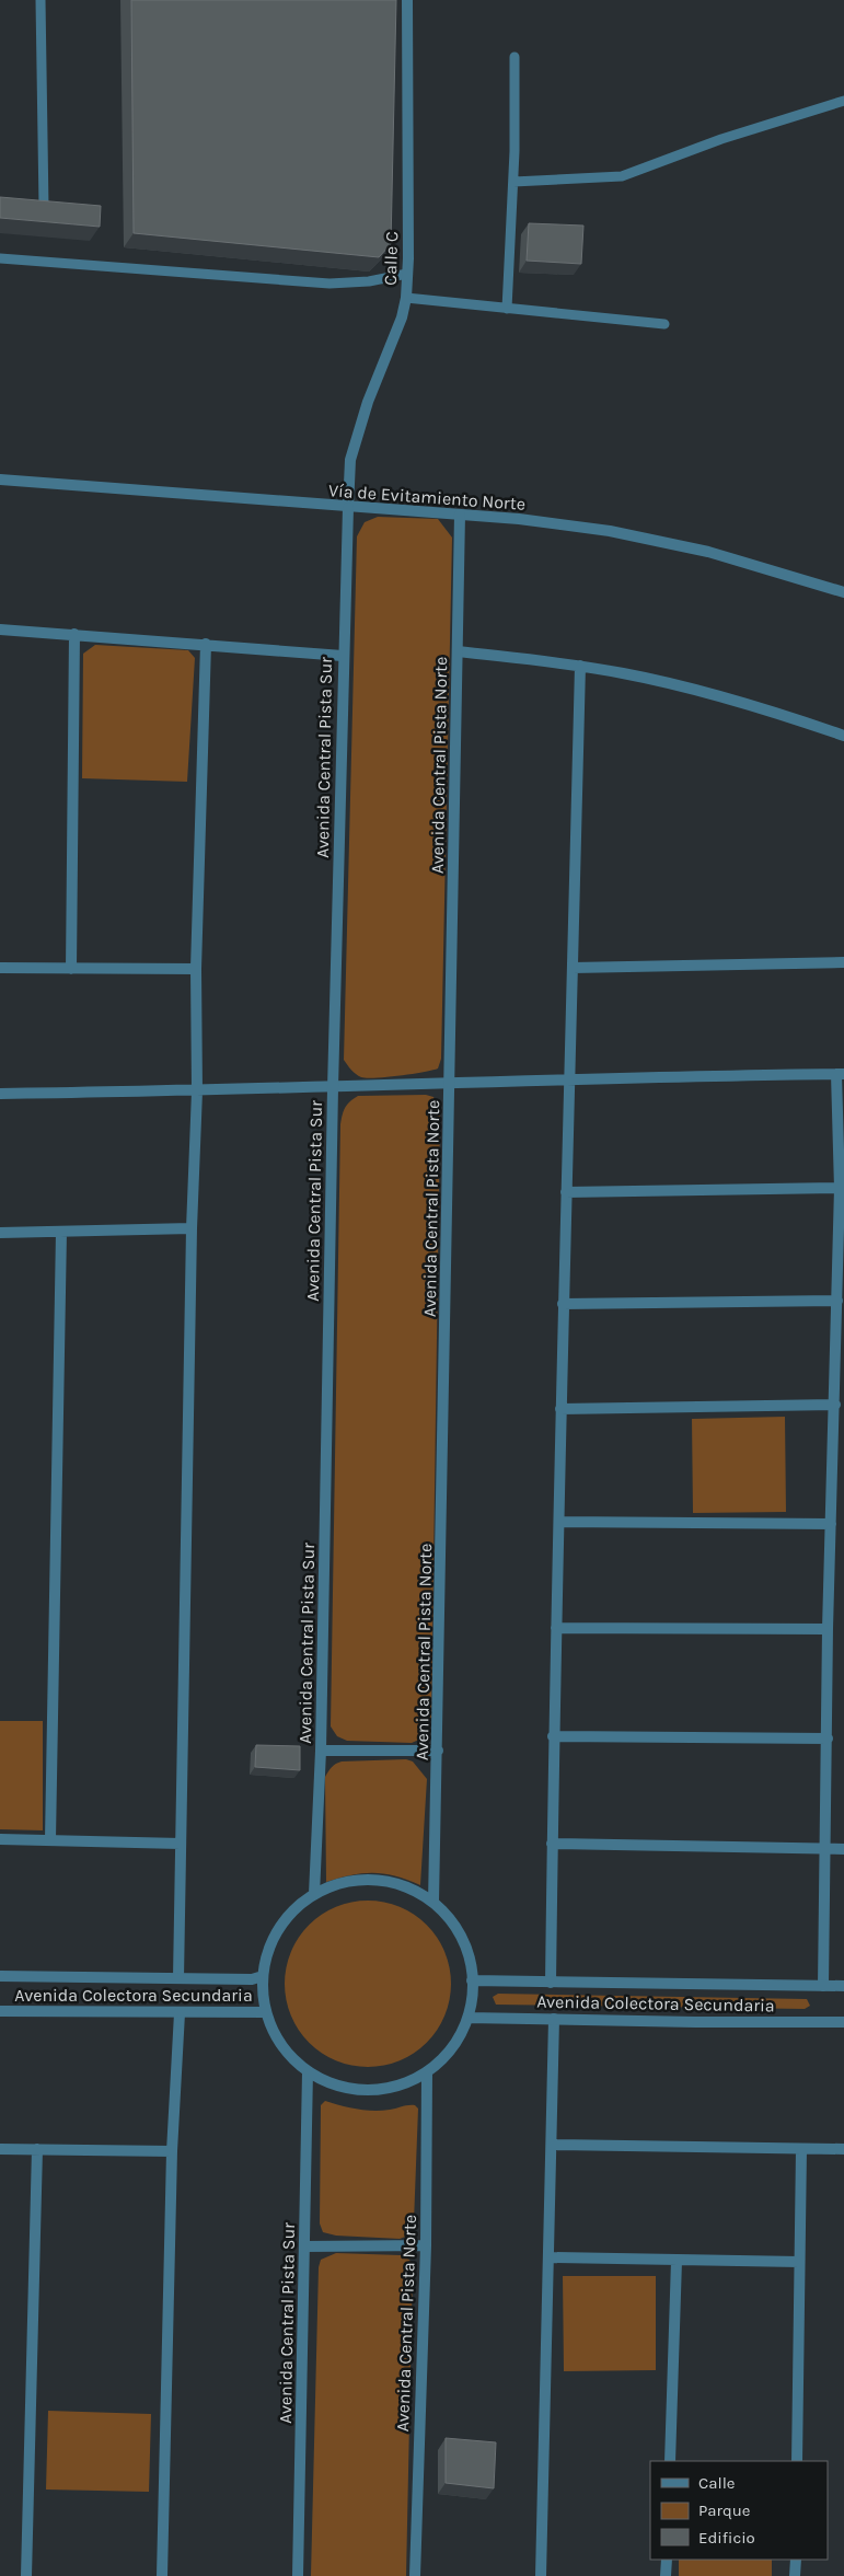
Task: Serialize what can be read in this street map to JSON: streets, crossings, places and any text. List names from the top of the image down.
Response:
{
  "streets": {
    "street": [
      "Calle C",
      "Vía de Evitamiento Norte",
      "Avenida Central Pista Sur",
      "Avenida Central Pista Norte",
      "Avenida Colectora Secundaria"
    ]
  },
  "crossings": [
    ["Calle C", "Vía de Evitamiento Norte"],
    ["Calle C", "Avenida Central Pista Sur"],
    ["Vía de Evitamiento Norte", "Avenida Central Pista Sur"],
    ["Vía de Evitamiento Norte", "Avenida Central Pista Norte"]
  ],
  "legend": ["Calle", "Parque", "Edificio"]
}
